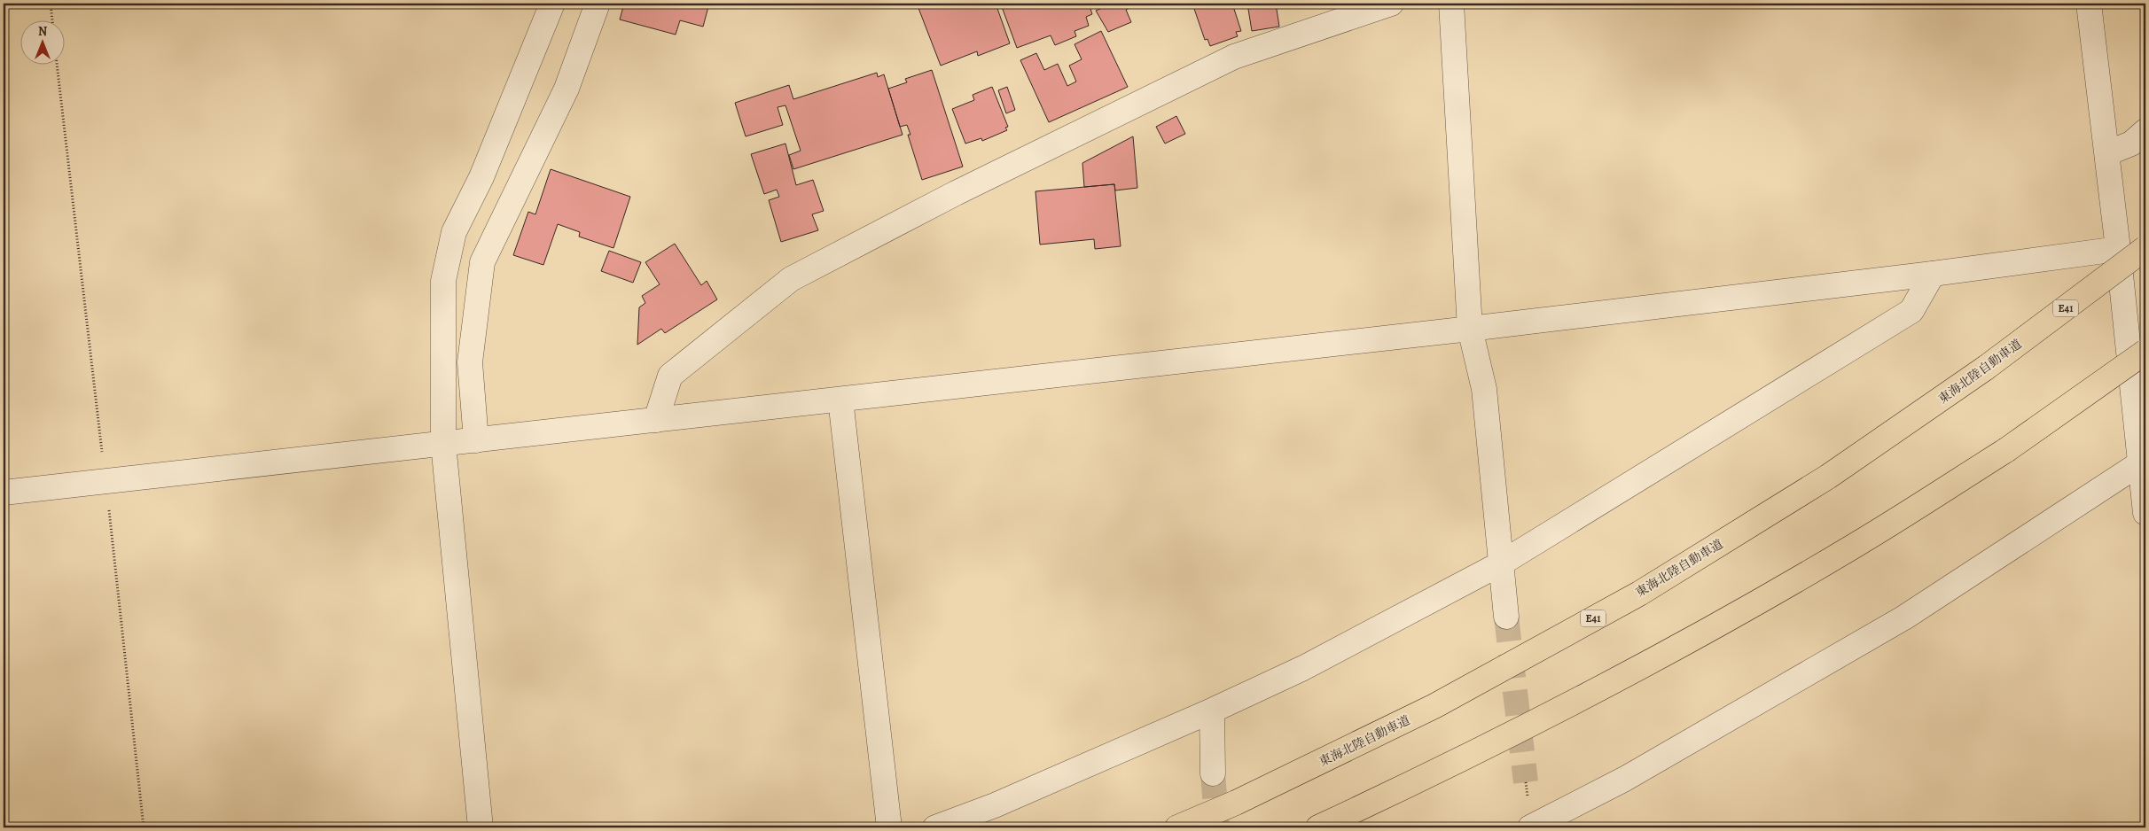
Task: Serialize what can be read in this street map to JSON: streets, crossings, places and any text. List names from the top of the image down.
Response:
{
  "streets": {
    "highway": ["E41", "東海北陸自動車道"]
  },
  "north": "top"
}
